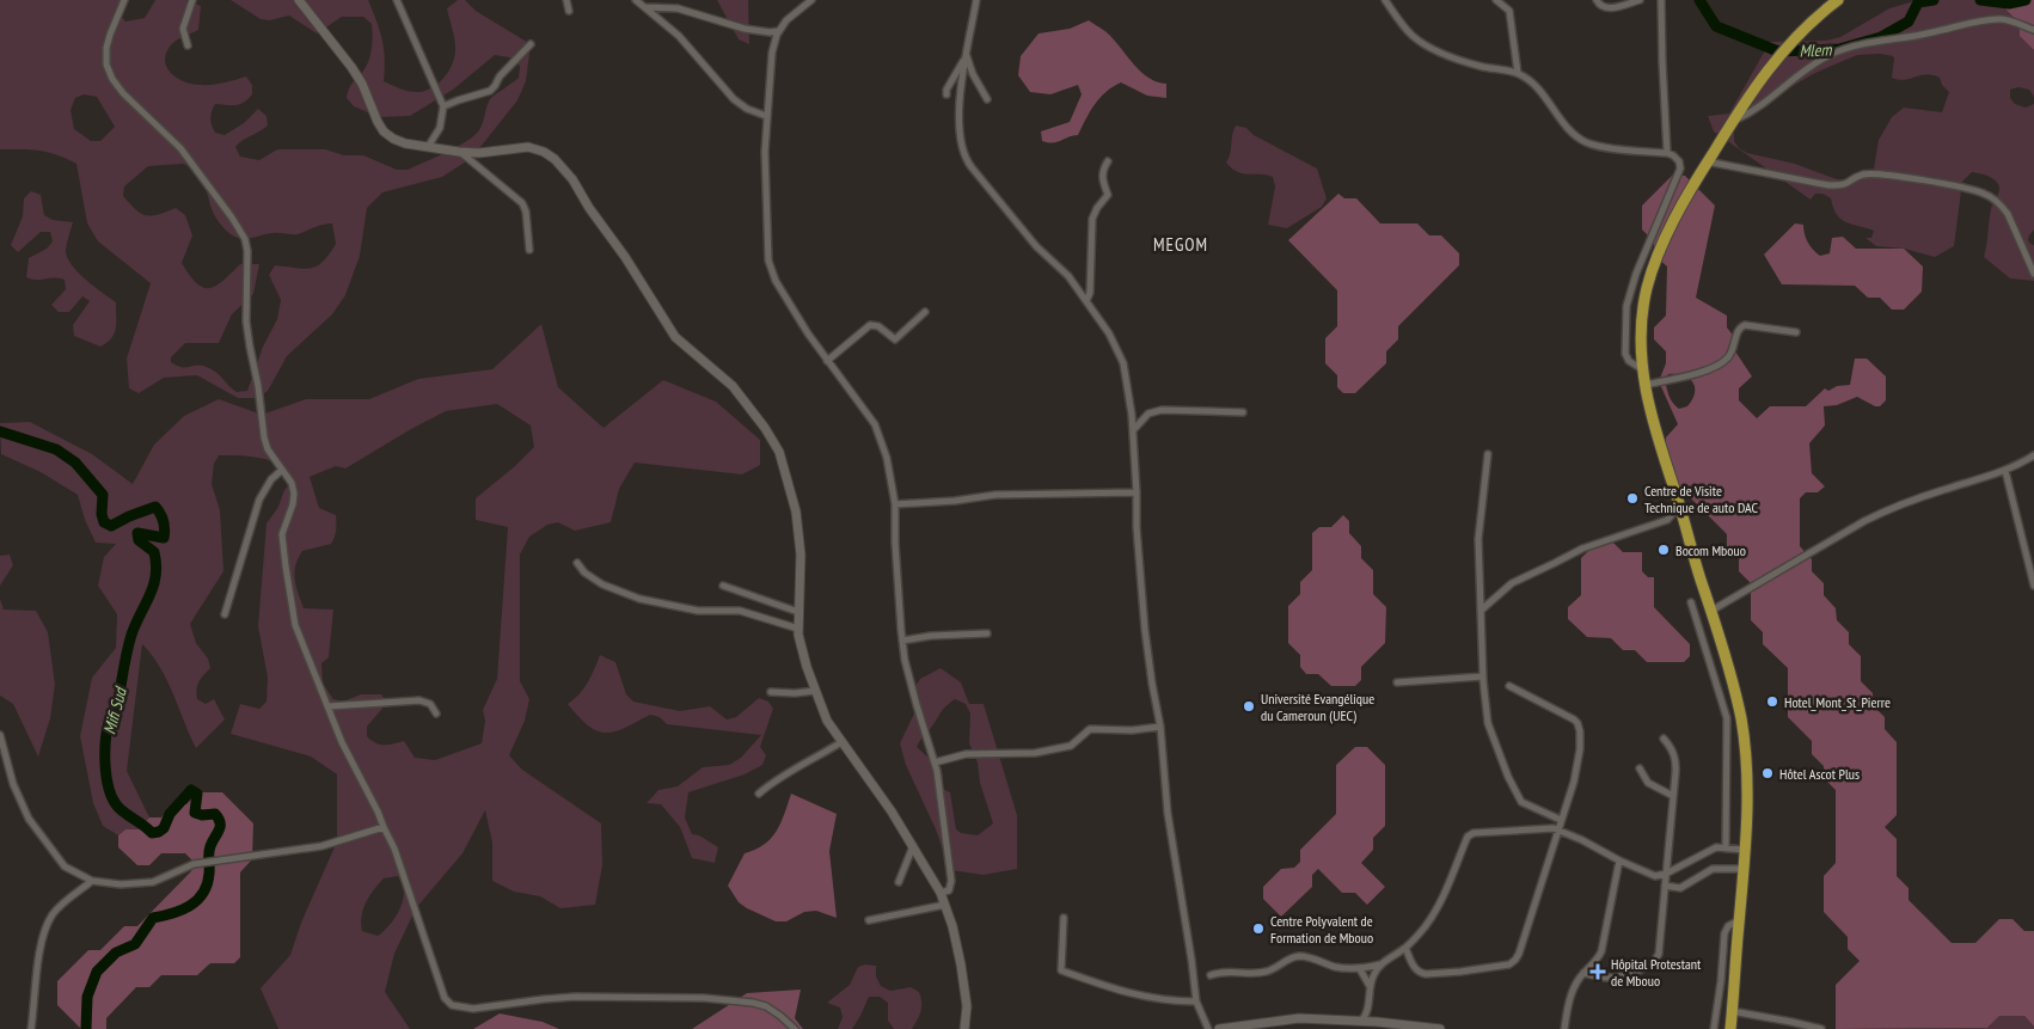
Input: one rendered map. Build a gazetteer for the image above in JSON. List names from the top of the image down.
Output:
{
  "districts": ["MEGOM"],
  "water": ["Mlem", "Mifi Sud"],
  "places": {
    "other": [
      "Centre de Visite Technique de auto DAC",
      "Bocom Mbouo",
      "Hotel_Mont_St_Pierre",
      "Université Evangélique du Cameroun (UEC)",
      "Hôtel Ascot Plus",
      "Centre Polyvalent de Formation de Mbouo"
    ],
    "health": ["Hôpital Protestant de Mbouo"]
  }
}
